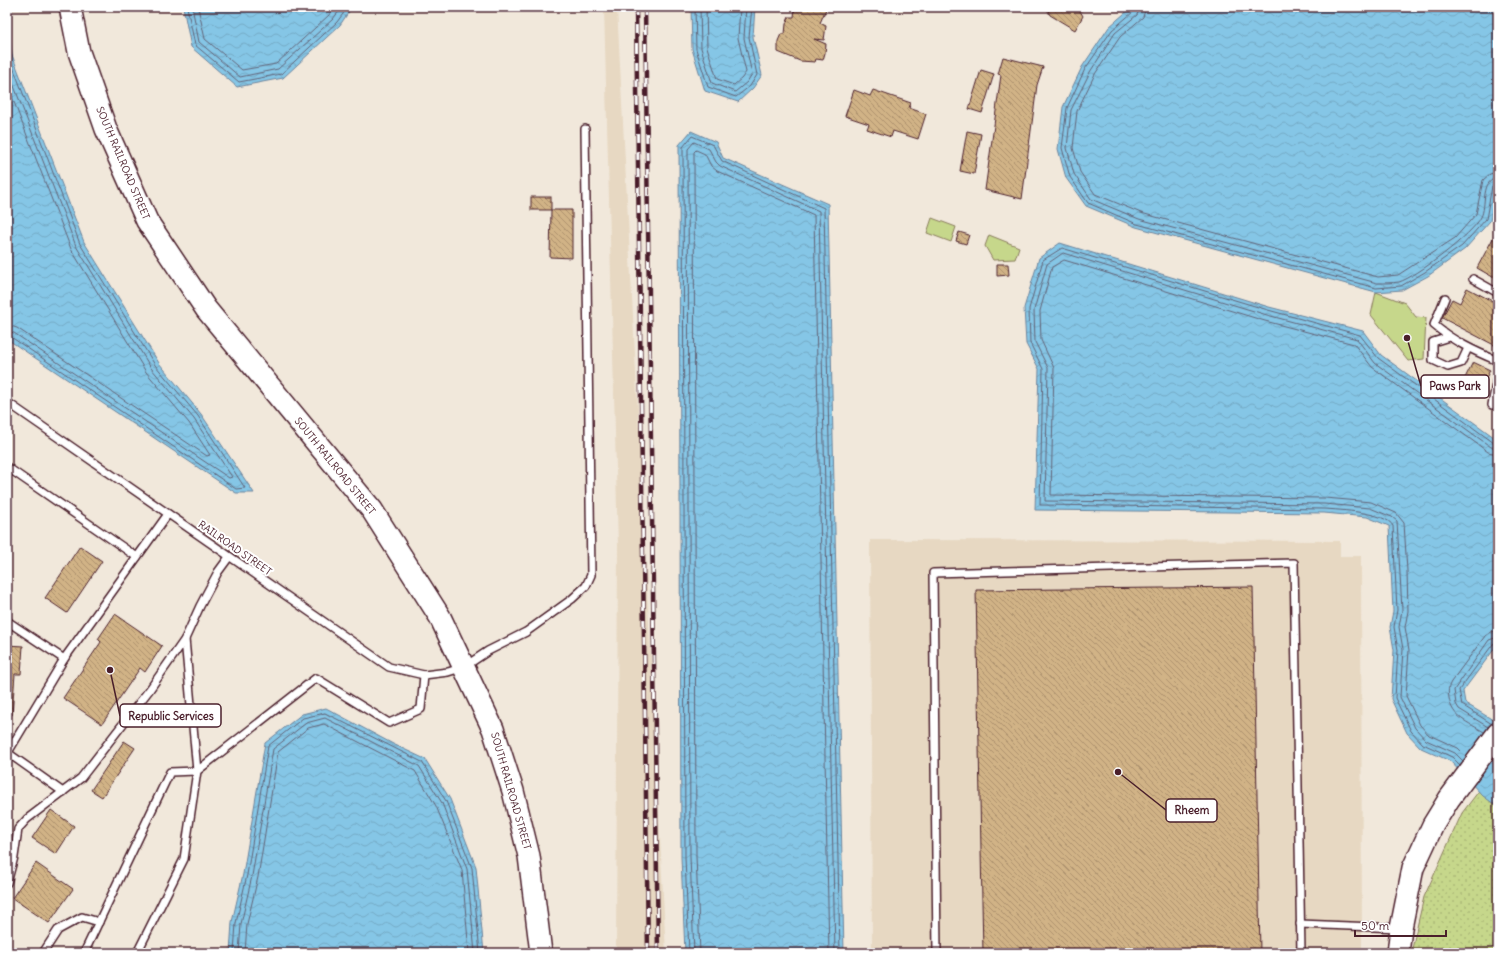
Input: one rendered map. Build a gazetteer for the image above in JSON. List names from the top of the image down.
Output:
{
  "streets": {
    "street": ["SOUTH RAILROAD STREET"],
    "lane": ["RAILROAD STREET"]
  },
  "crossings": [
    ["SOUTH RAILROAD STREET", "RAILROAD STREET"]
  ],
  "places": ["Paws Park", "Republic Services", "Rheem"],
  "scale_bar": "50 m"
}
